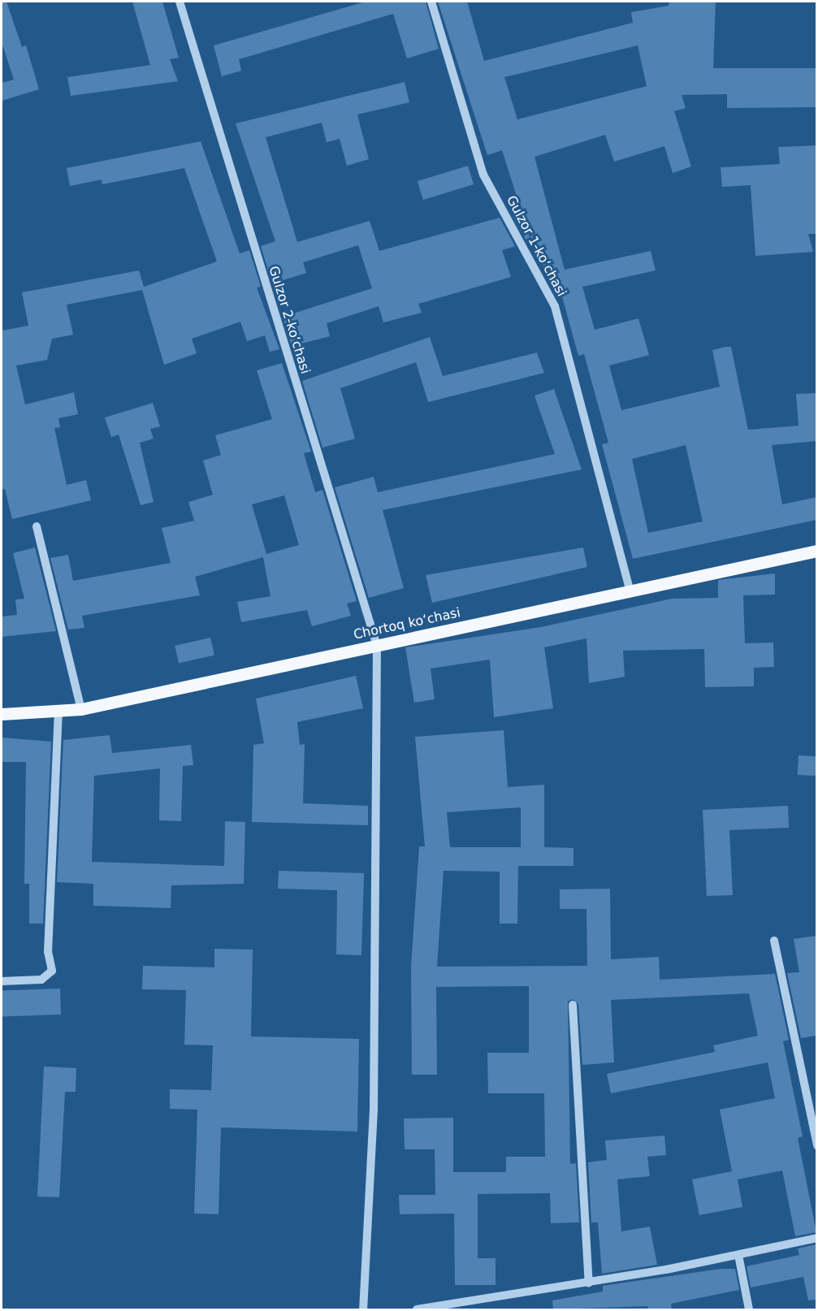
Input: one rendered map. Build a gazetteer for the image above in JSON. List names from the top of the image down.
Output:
{
  "streets": {
    "main road": ["Chortoq koʻchasi"],
    "street": ["Gulzor 1-koʻchasi", "Gulzor 2-koʻchasi"]
  },
  "crossings": [
    ["Gulzor 1-koʻchasi", "Chortoq koʻchasi"],
    ["Gulzor 2-koʻchasi", "Chortoq koʻchasi"]
  ]
}
